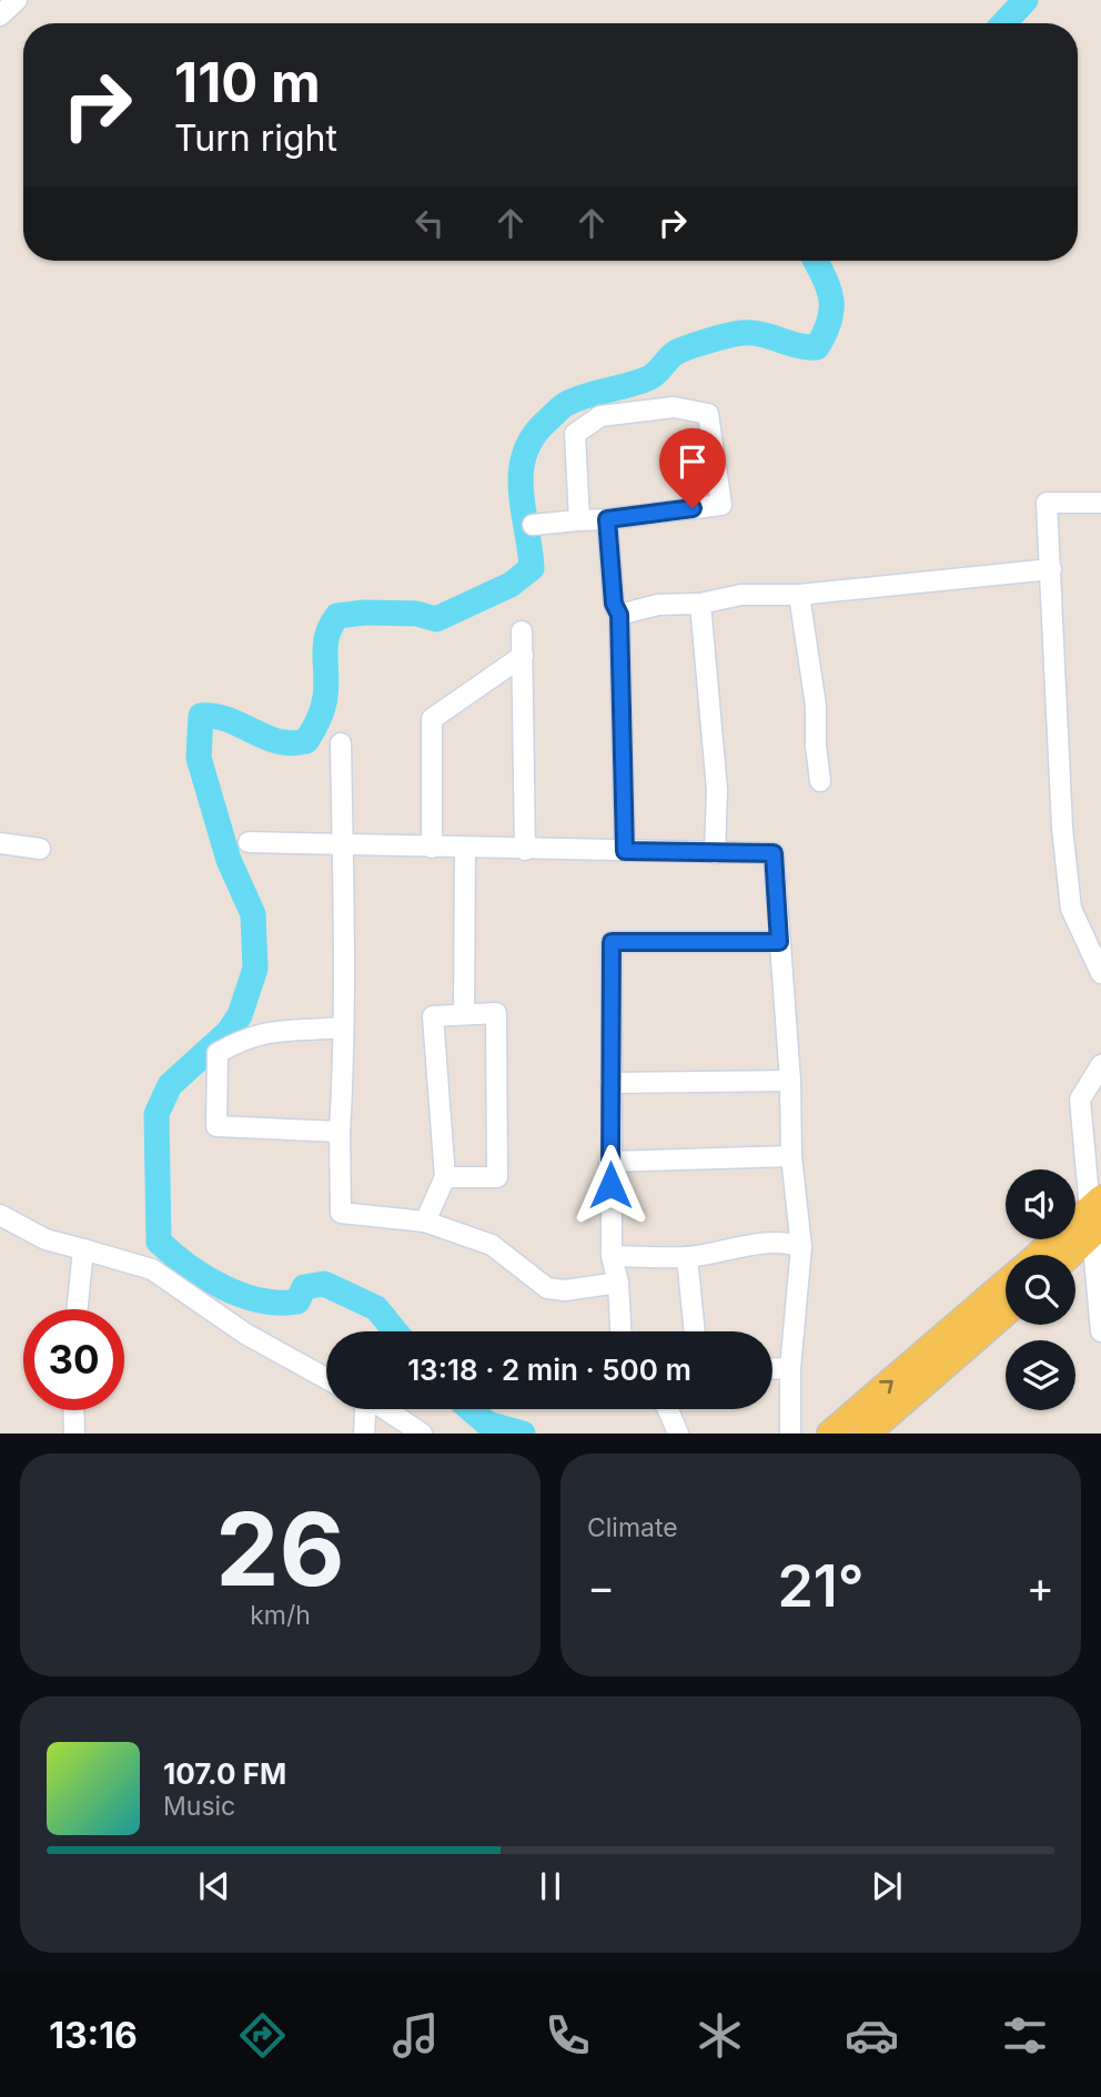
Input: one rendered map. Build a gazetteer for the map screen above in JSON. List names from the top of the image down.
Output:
{
  "page": {
    "turn": ["110 m", "Turn right"],
    "limit": "30",
    "trip": "13:18 · 2 min · 500 m",
    "tile": [
      ["26", "km/h"],
      "Climate"
    ],
    "heat": ["−", "21°", "+"],
    "song": ["107.0 FM", "Music"],
    "tabs": "13:16"
  }
}
